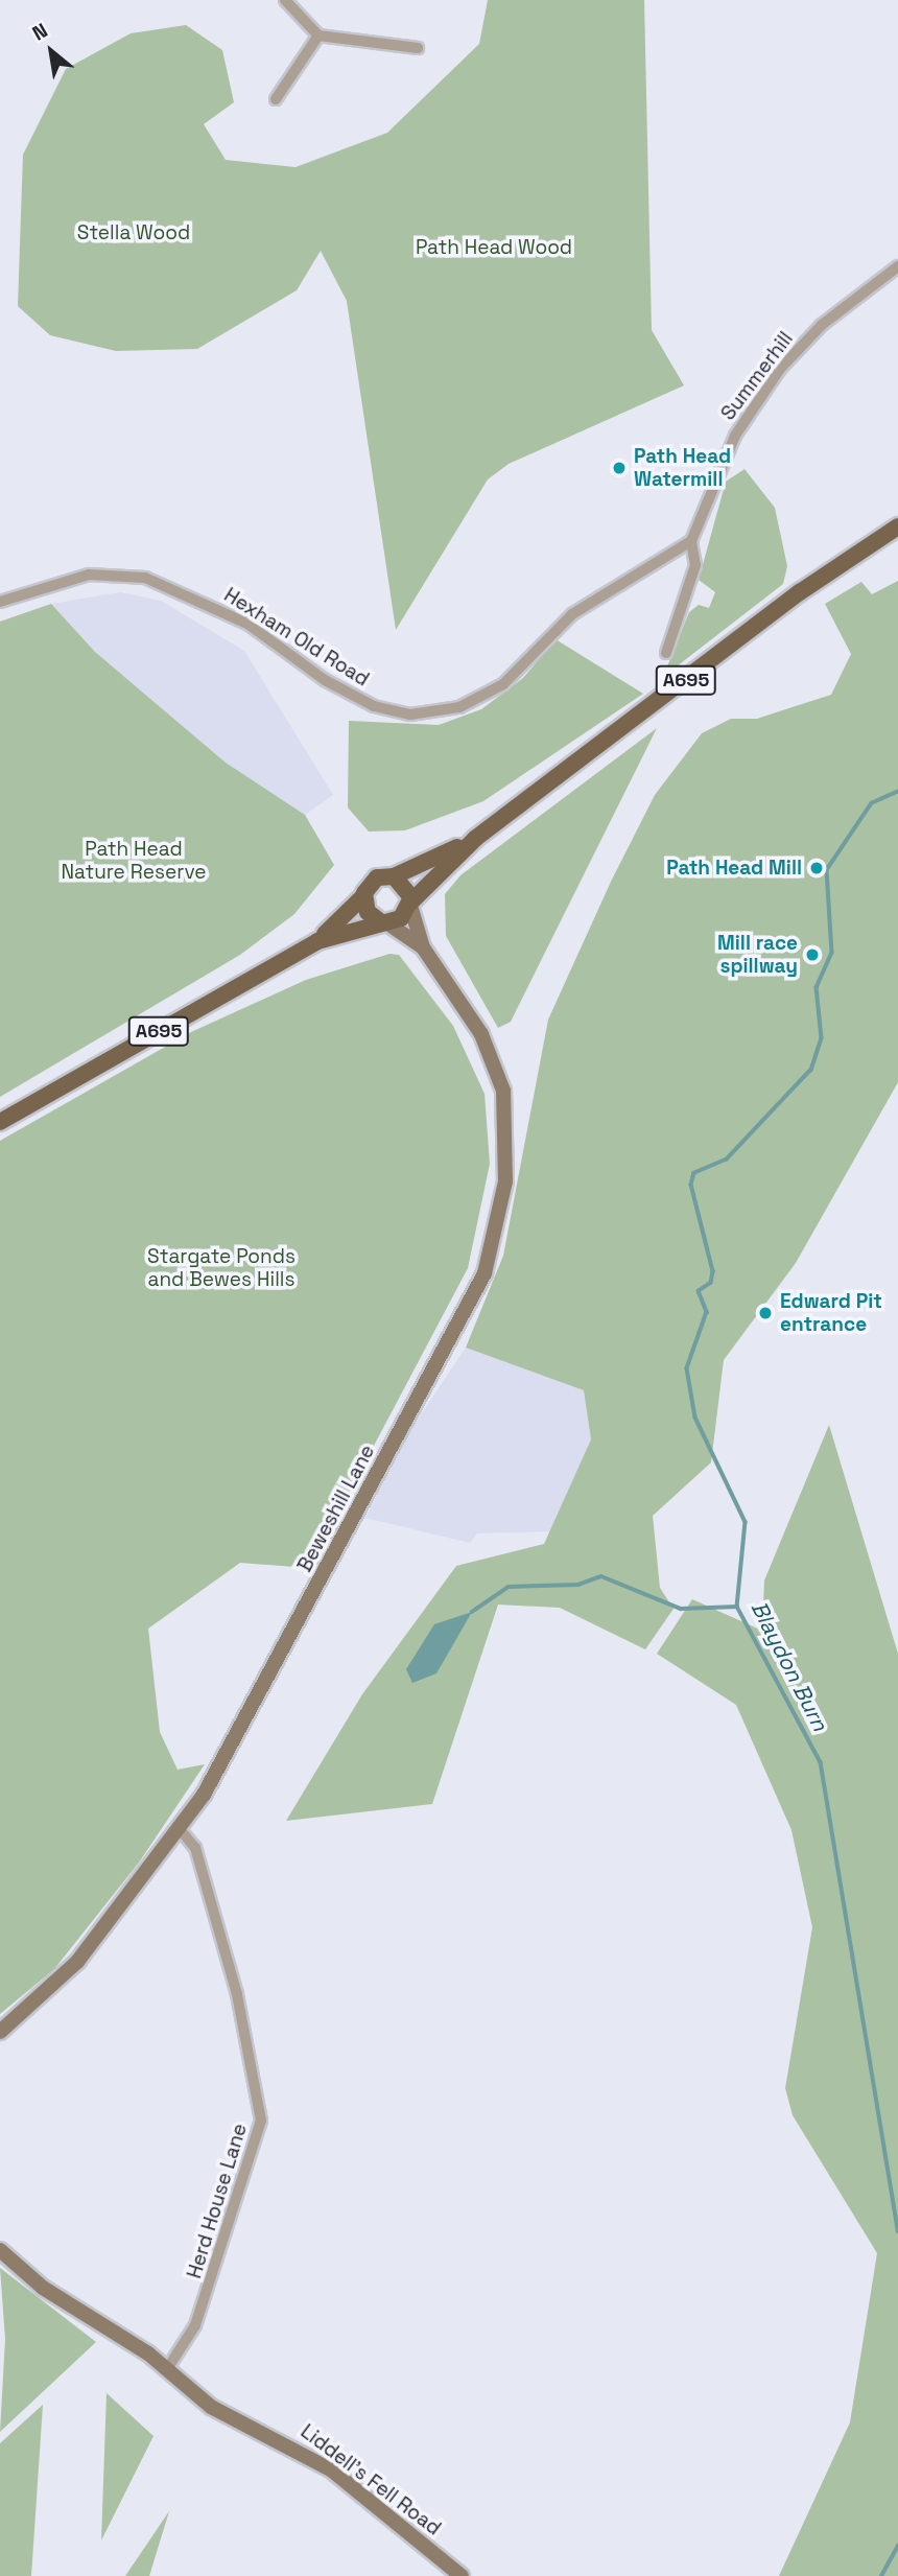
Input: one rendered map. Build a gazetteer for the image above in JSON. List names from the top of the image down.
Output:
{
  "streets": {
    "main road": ["A695"],
    "street": [
      "Summerhill",
      "Hexham Old Road",
      "Beweshill Lane",
      "Herd House Lane",
      "Liddell's Fell Road"
    ]
  },
  "crossings": [
    ["Summerhill", "Hexham Old Road"],
    ["A695", "Beweshill Lane"],
    ["Beweshill Lane", "Herd House Lane"],
    ["Herd House Lane", "Liddell's Fell Road"]
  ],
  "water": ["Blaydon Burn"],
  "parks": [
    "Stella Wood",
    "Path Head Wood",
    "Path Head Nature Reserve",
    "Stargate Ponds and Bewes Hills"
  ],
  "places": [
    "Path Head Watermill",
    "Path Head Mill",
    "Mill race spillway",
    "Edward Pit entrance"
  ],
  "north": "top left"
}
